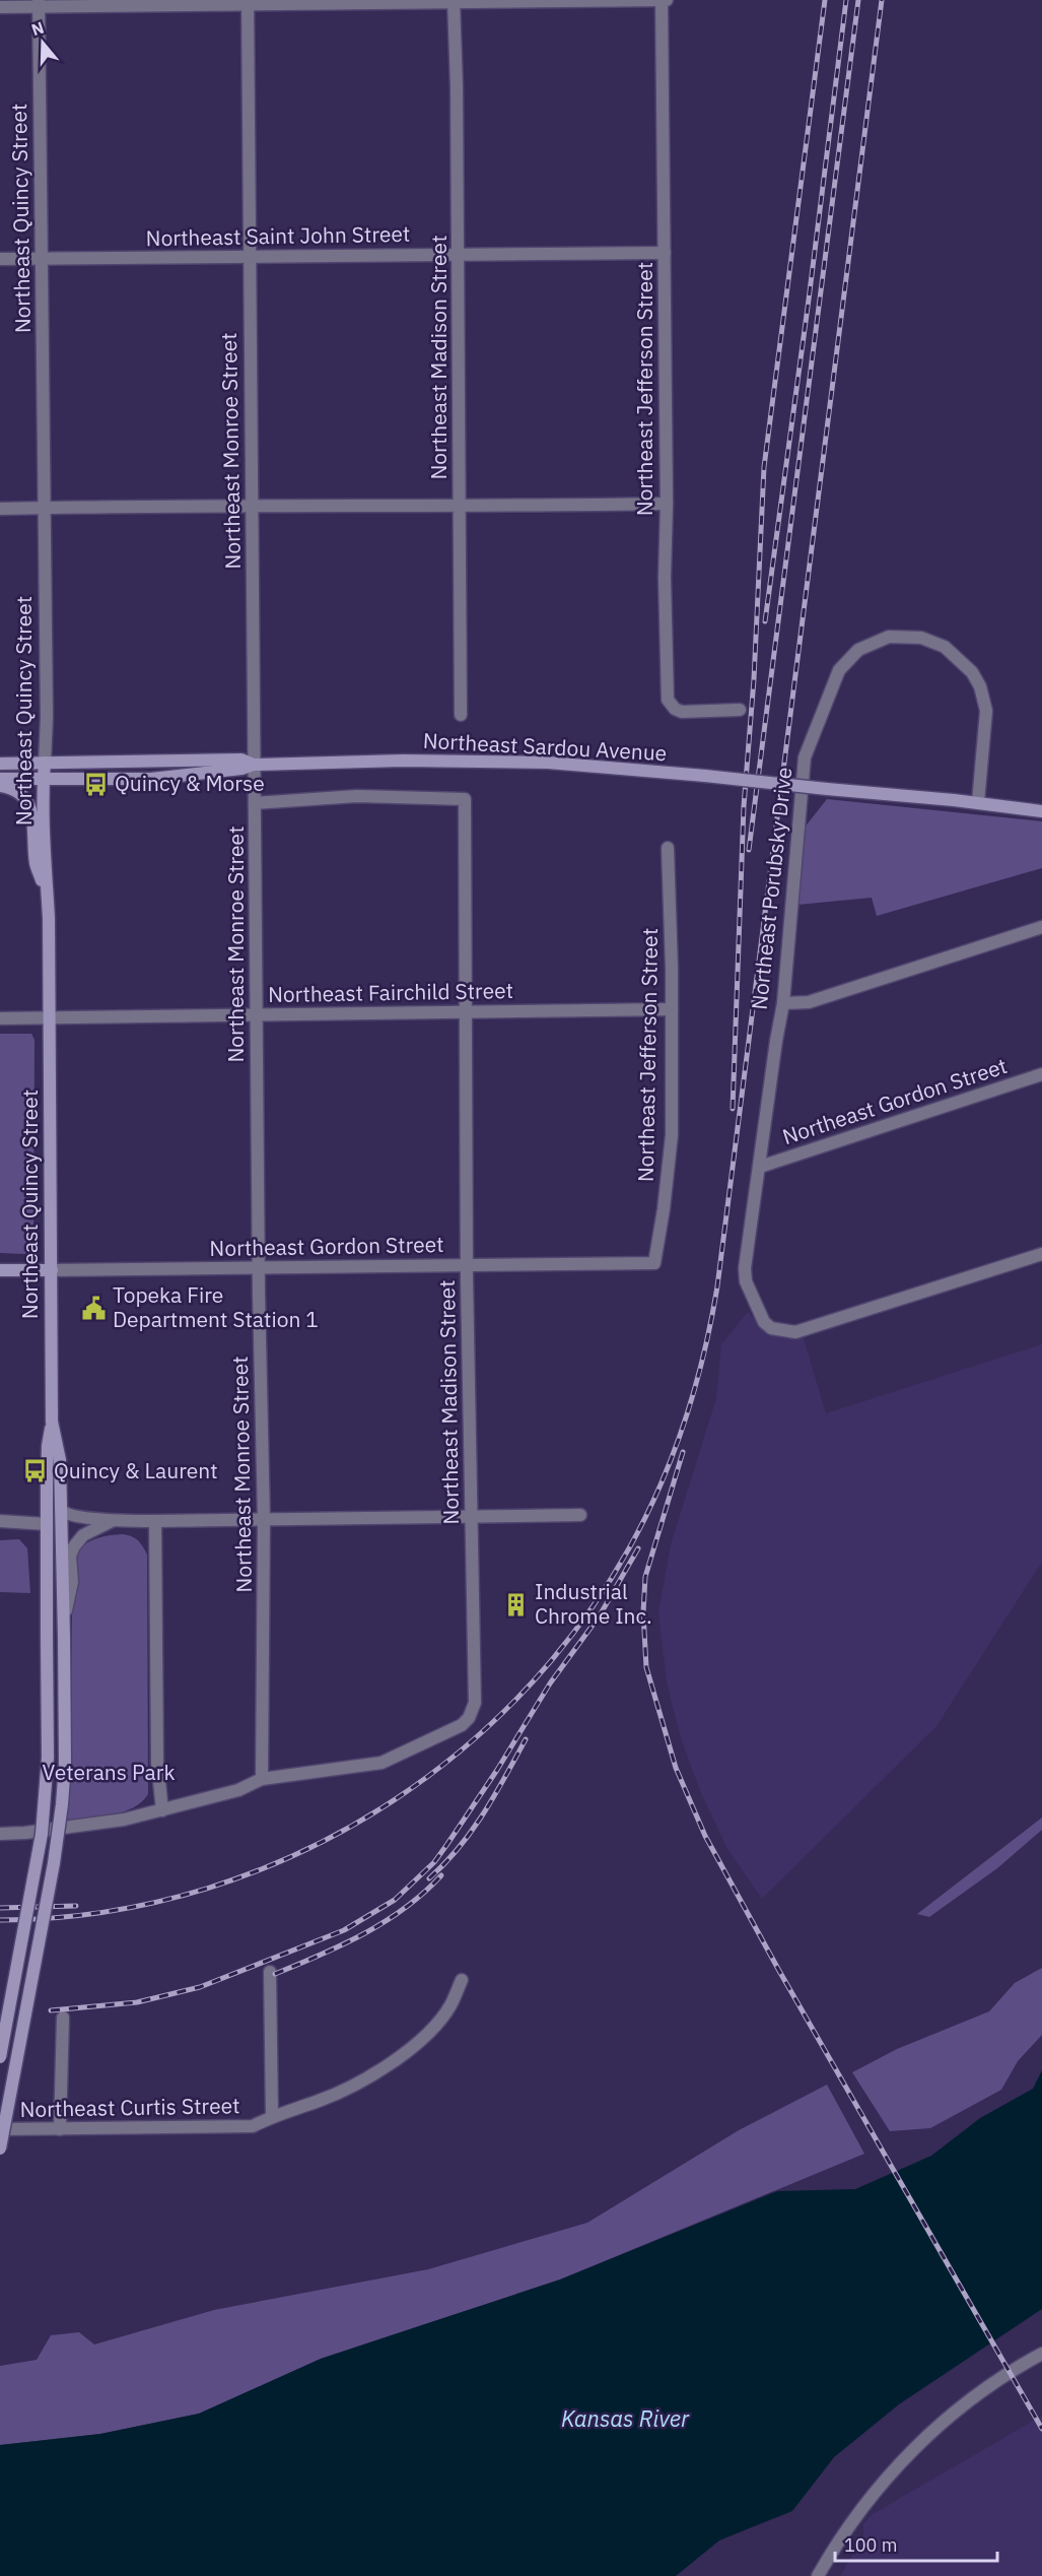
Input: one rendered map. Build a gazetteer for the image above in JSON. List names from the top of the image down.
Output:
{
  "streets": {
    "main road": ["Northeast Quincy Street", "Northeast Sardou Avenue", "Northeast Gordon Street"],
    "street": [
      "Northeast Saint John Street",
      "Northeast Madison Street",
      "Northeast Jefferson Street",
      "Northeast Monroe Street",
      "Northeast Porubsky Drive",
      "Northeast Fairchild Street",
      "Northeast Curtis Street"
    ]
  },
  "crossings": [
    ["Northeast Quincy Street", "Northeast Saint John Street"],
    ["Northeast Quincy Street", "Northeast Sardou Avenue"],
    ["Northeast Quincy Street", "Northeast Fairchild Street"],
    ["Northeast Quincy Street", "Northeast Gordon Street"],
    ["Northeast Saint John Street", "Northeast Madison Street"],
    ["Northeast Saint John Street", "Northeast Jefferson Street"],
    ["Northeast Saint John Street", "Northeast Monroe Street"],
    ["Northeast Madison Street", "Northeast Monroe Street"],
    ["Northeast Madison Street", "Northeast Fairchild Street"],
    ["Northeast Madison Street", "Northeast Gordon Street"],
    ["Northeast Jefferson Street", "Northeast Fairchild Street"],
    ["Northeast Jefferson Street", "Northeast Gordon Street"],
    ["Northeast Monroe Street", "Northeast Sardou Avenue"],
    ["Northeast Monroe Street", "Northeast Fairchild Street"],
    ["Northeast Monroe Street", "Northeast Gordon Street"],
    ["Northeast Sardou Avenue", "Northeast Porubsky Drive"],
    ["Northeast Porubsky Drive", "Northeast Gordon Street"]
  ],
  "water": ["Kansas River"],
  "parks": ["Veterans Park"],
  "places": {
    "bus stop": ["Quincy & Morse", "Quincy & Laurent"],
    "public building": ["Topeka Fire Department Station 1"],
    "building": ["Industrial Chrome Inc."]
  },
  "scale_bar": "100 m",
  "north": "top"
}
